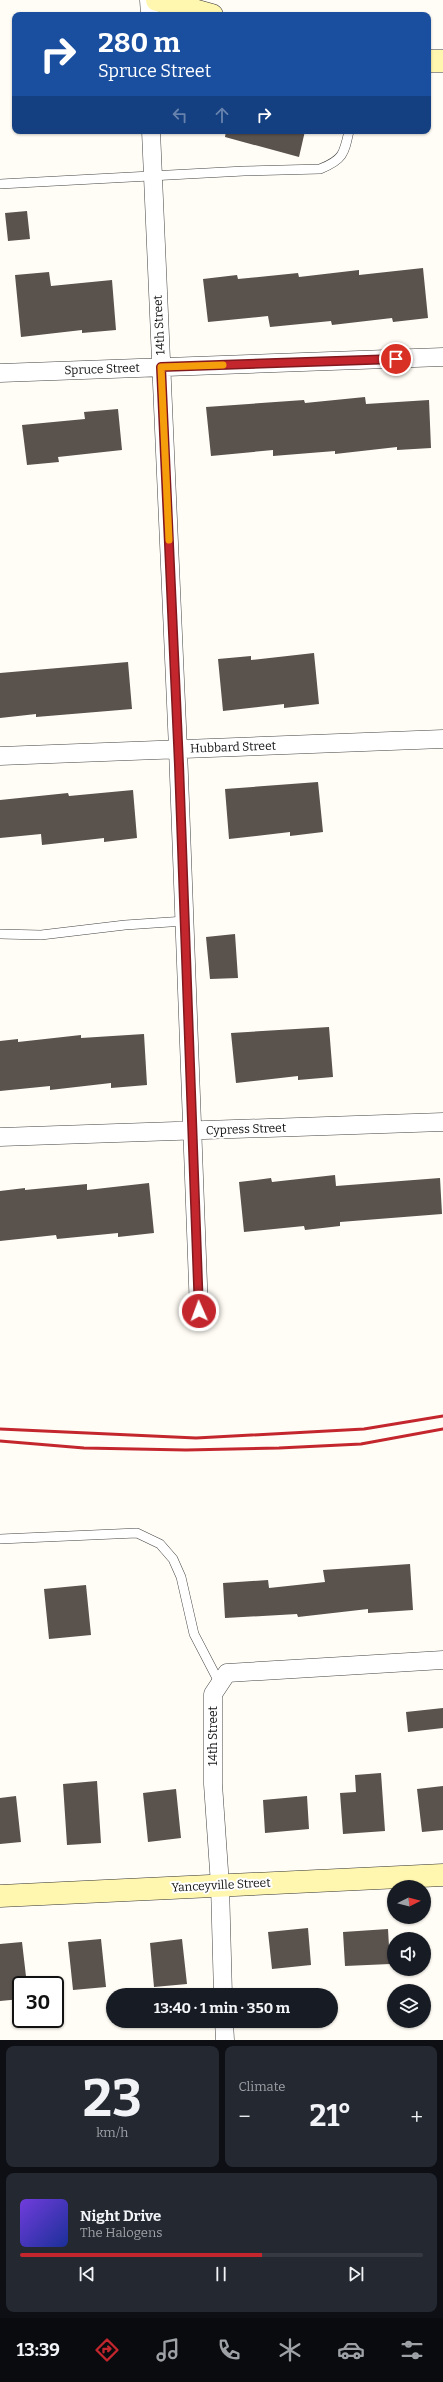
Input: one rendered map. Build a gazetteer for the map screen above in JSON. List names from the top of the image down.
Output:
{
  "streets": {
    "main road": ["Yanceyville Street"],
    "street": [
      "14th Street",
      "Spruce Street",
      "Hubbard Street",
      "Cypress Street"
    ]
  },
  "crossings": [
    ["14th Street", "Spruce Street"],
    ["14th Street", "Hubbard Street"],
    ["14th Street", "Cypress Street"],
    ["14th Street", "Yanceyville Street"]
  ],
  "north": "right",
  "page": {
    "turn": ["280 m", "Spruce Street"],
    "limit": "30",
    "trip": "13:40 · 1 min · 350 m",
    "tile": [
      ["23", "km/h"],
      "Climate"
    ],
    "heat": ["−", "21°", "+"],
    "song": ["Night Drive", "The Halogens"],
    "tabs": "13:39"
  }
}
